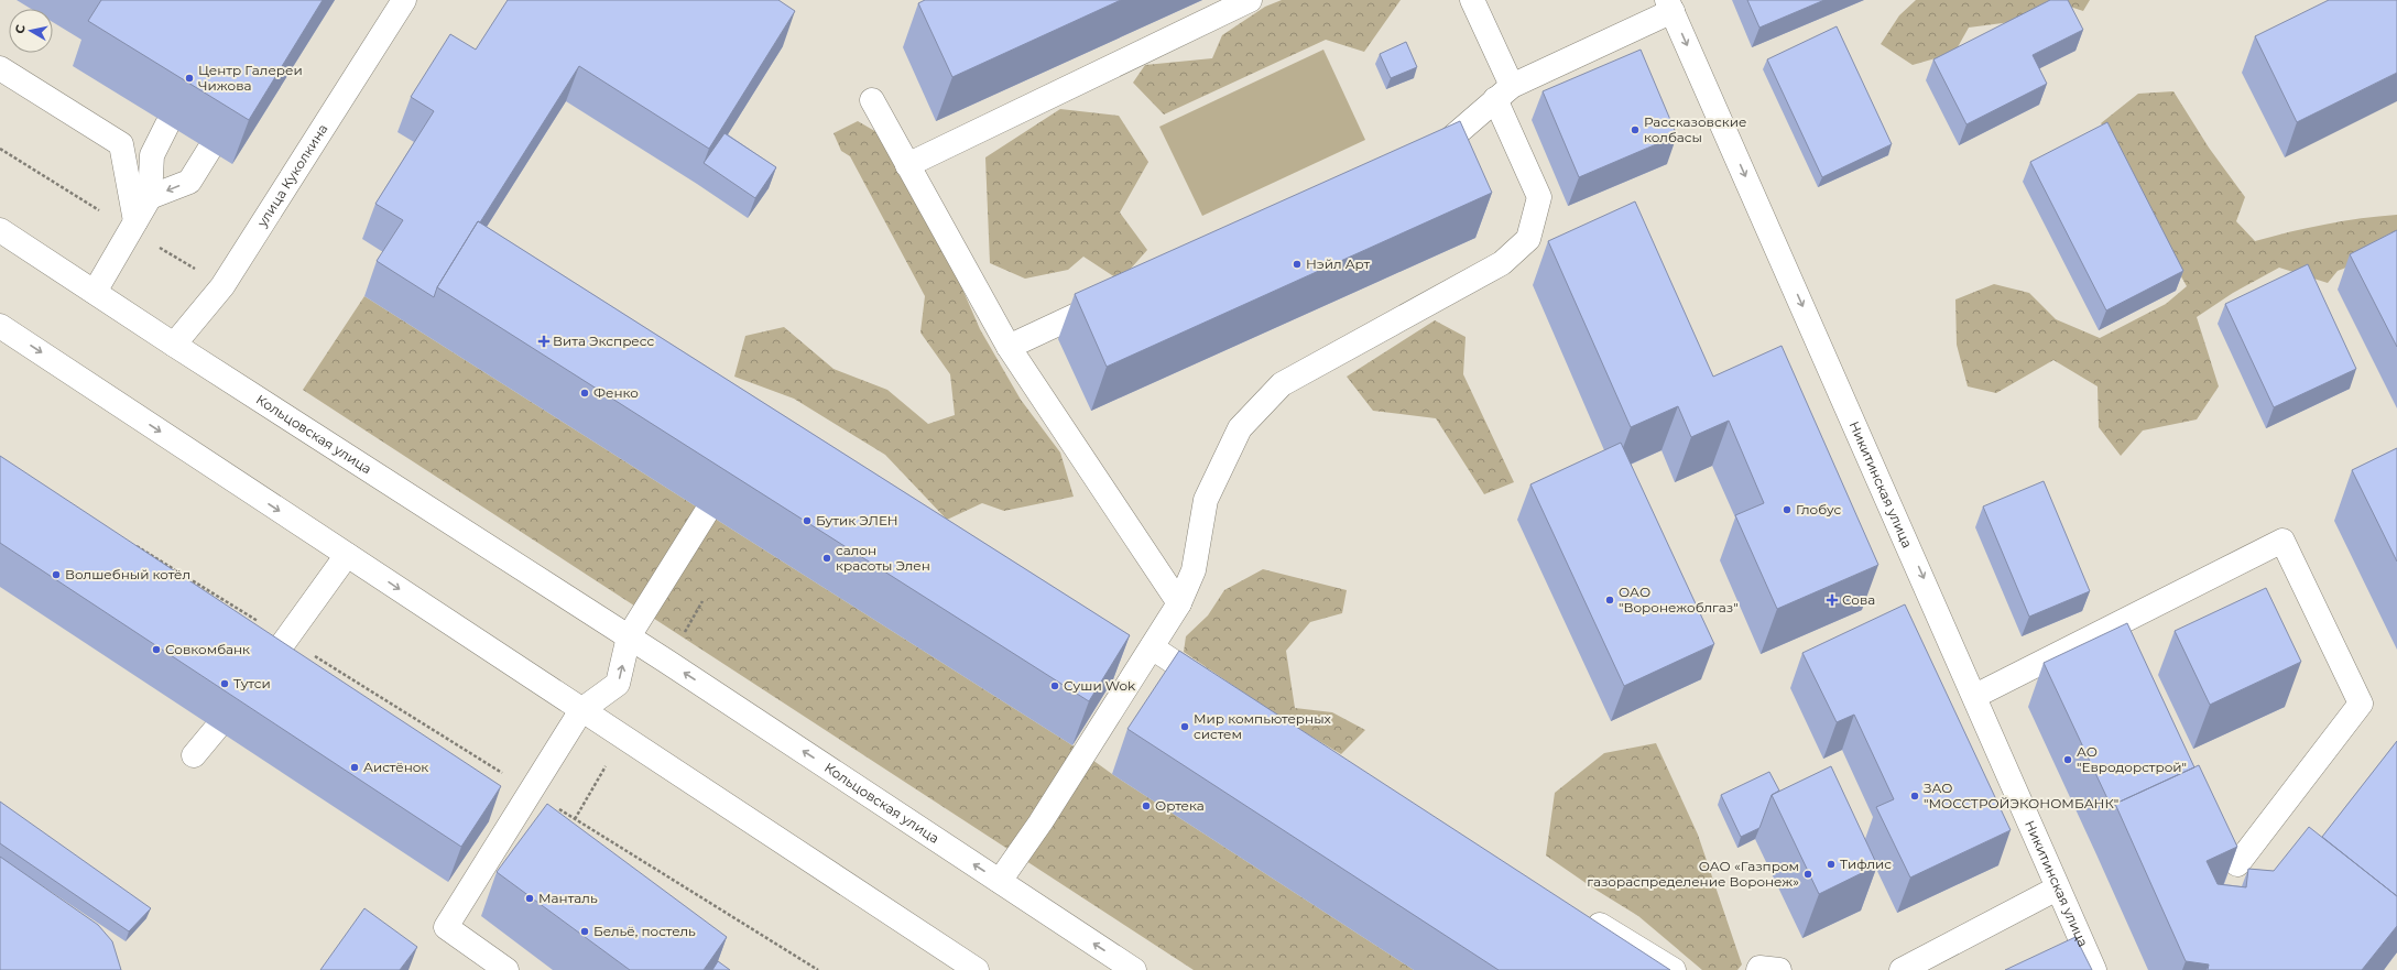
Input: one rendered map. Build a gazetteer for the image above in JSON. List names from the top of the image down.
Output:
{
  "streets": {
    "main road": ["улица Куколкина", "Кольцовская улица", "Никитинская улица"]
  },
  "crossings": [
    ["улица Куколкина", "Кольцовская улица"]
  ],
  "one_way": ["Никитинская улица"],
  "places": {
    "other": [
      "Центр Галереи Чижова",
      "Рассказовские колбасы",
      "Нэйл Арт",
      "Фенко",
      "Глобус",
      "Бутик ЭЛЕН",
      "салон красоты Элен",
      "Волшебный котёл",
      "ОАО \"Воронежоблгаз\"",
      "Совкомбанк",
      "Тутси",
      "Суши Wok",
      "Мир компьютерных систем",
      "АО \"Евродорстрой\"",
      "Аистёнок",
      "ЗАО \"МОССТРОЙЭКОНОМБАНК\"",
      "Ортека",
      "Тифлис",
      "ОАО «Газпром газораспределение Воронеж»",
      "Манталь",
      "Бельё, постель"
    ],
    "health": ["Вита Экспресс", "Сова"]
  },
  "north": "left"
}
